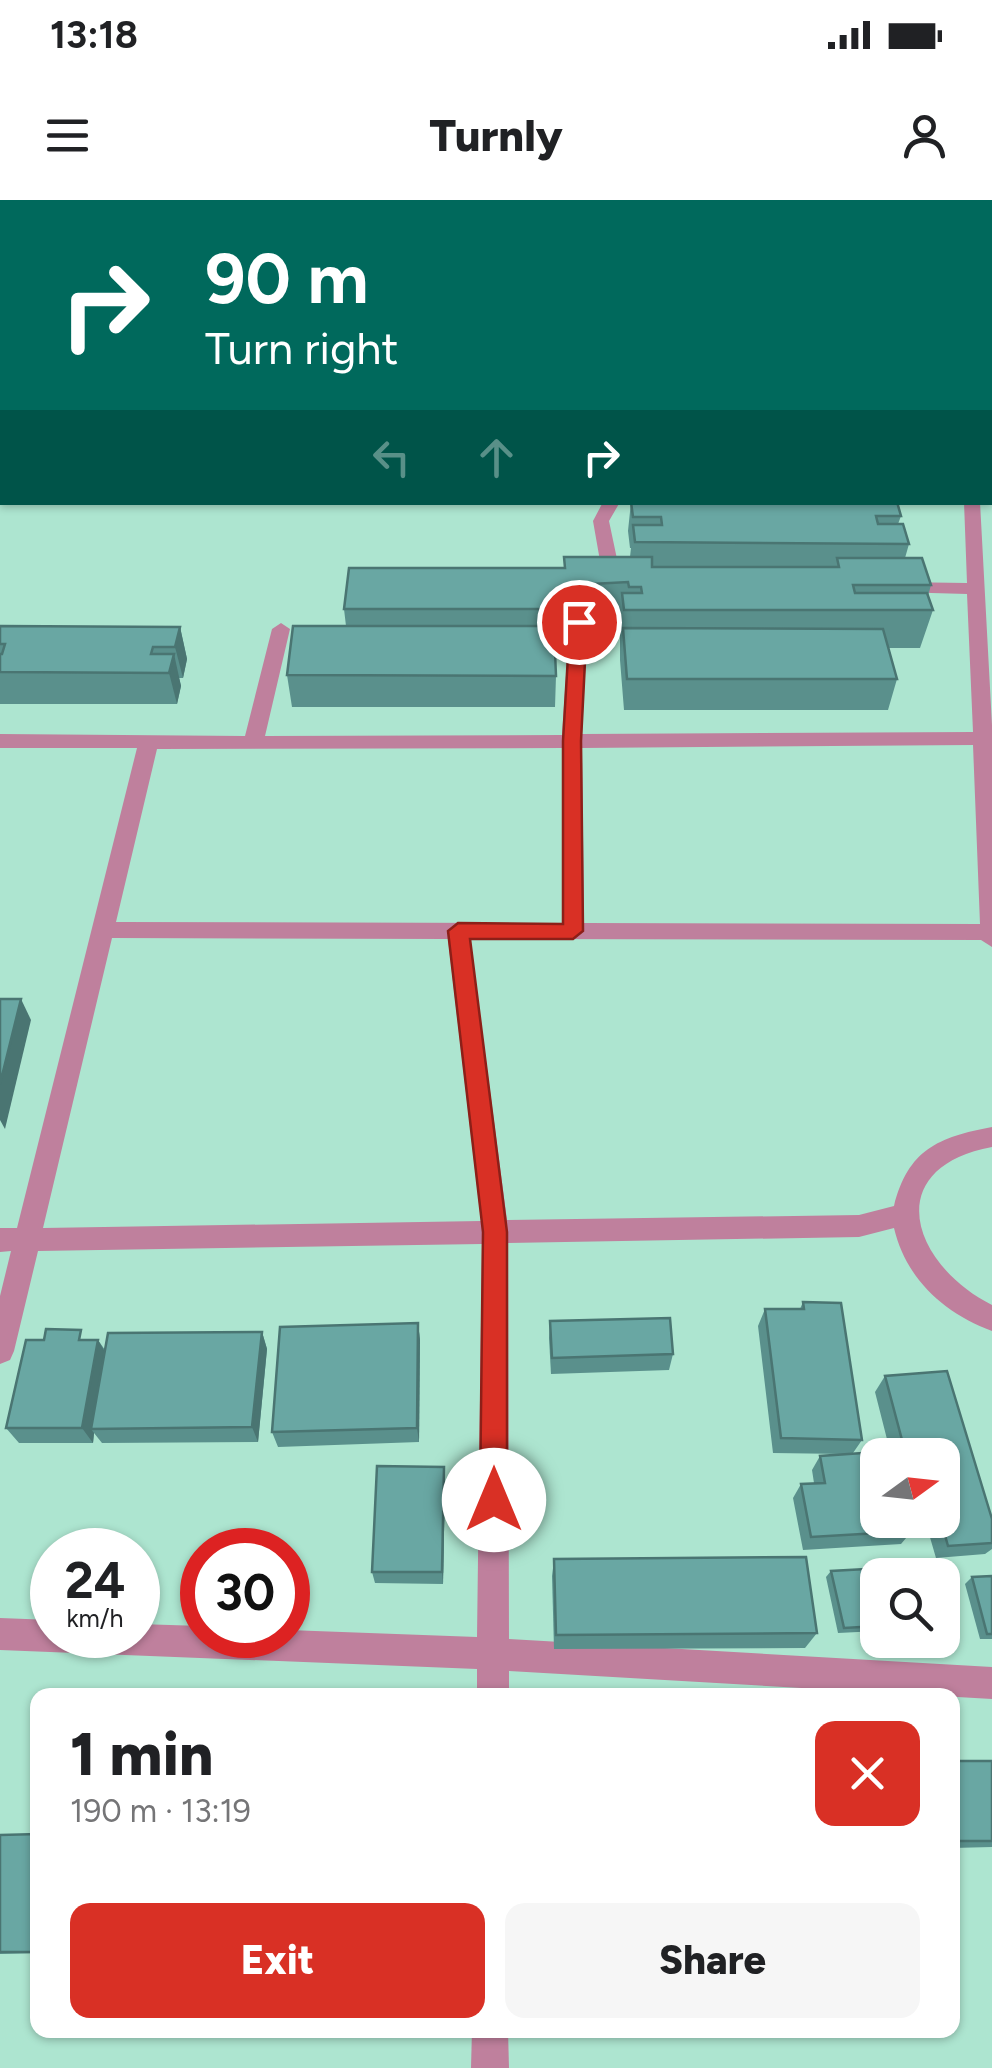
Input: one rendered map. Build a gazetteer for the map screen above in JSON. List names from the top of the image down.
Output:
{
  "north": "right",
  "page": {
    "status": "13:18",
    "header": "Turnly",
    "turn": ["90 m", "Turn right"],
    "speed": "24 km/h",
    "limit": "30",
    "heading": ["1 min", "190 m · 13:19"],
    "buttons": ["Exit", "Share"]
  }
}
